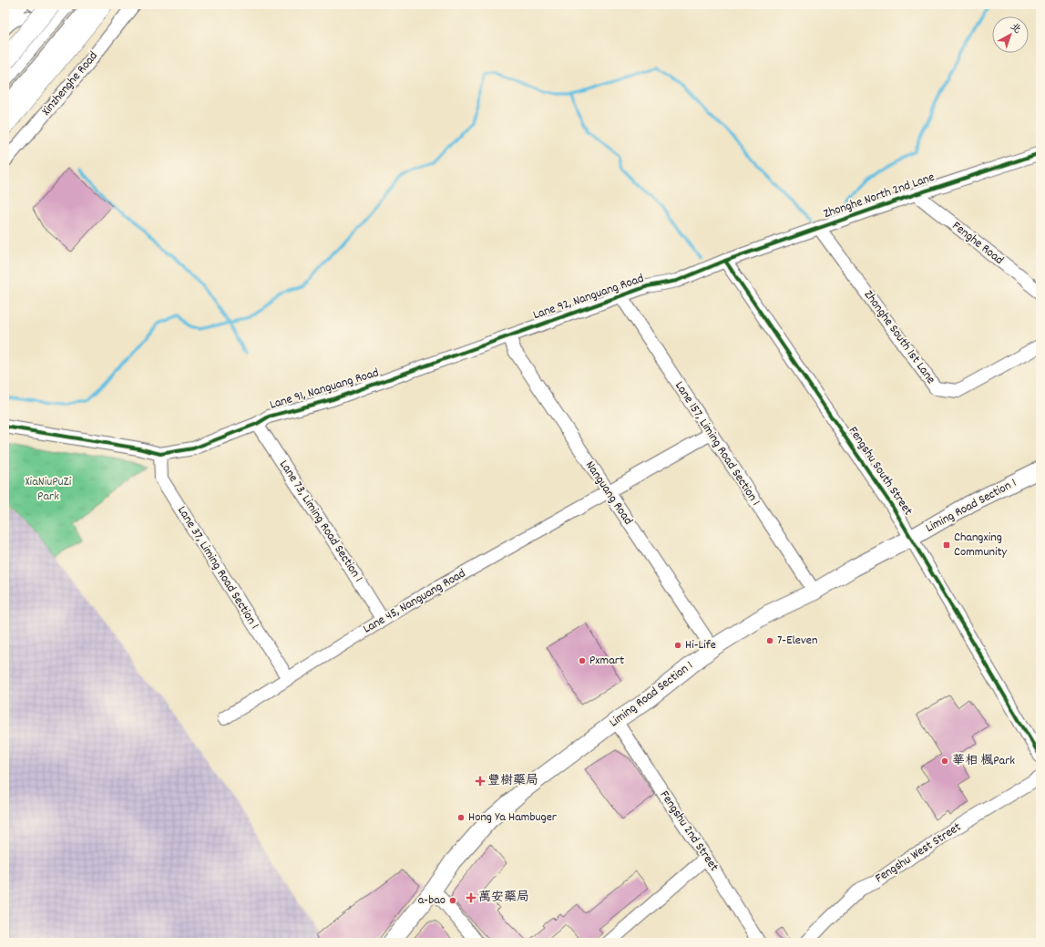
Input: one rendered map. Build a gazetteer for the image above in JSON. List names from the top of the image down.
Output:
{
  "streets": {
    "main road": ["Liming Road Section 1"],
    "street": [
      "Xinzhenghe Road",
      "Zhonghe North 2nd Lane",
      "Fenghe Road",
      "Lane 92, Nanguang Road",
      "Zhonghe South 1st Lane",
      "Lane 91, Nanguang Road",
      "Lane 157, Liming Road Section 1",
      "Fengshu South Street",
      "Nanguang Road",
      "Lane 73, Liming Road Section 1",
      "Lane 37, Liming Road Section 1",
      "Lane 45, Nanguang Road",
      "Fengshu 2nd Street",
      "Fengshu West Street"
    ]
  },
  "crossings": [
    ["Zhonghe North 2nd Lane", "Fenghe Road"],
    ["Zhonghe North 2nd Lane", "Lane 92, Nanguang Road"],
    ["Zhonghe North 2nd Lane", "Zhonghe South 1st Lane"],
    ["Zhonghe North 2nd Lane", "Fengshu South Street"],
    ["Lane 92, Nanguang Road", "Lane 91, Nanguang Road"],
    ["Lane 92, Nanguang Road", "Lane 157, Liming Road Section 1"],
    ["Lane 92, Nanguang Road", "Fengshu South Street"],
    ["Lane 92, Nanguang Road", "Nanguang Road"],
    ["Lane 91, Nanguang Road", "Nanguang Road"],
    ["Lane 91, Nanguang Road", "Lane 73, Liming Road Section 1"],
    ["Lane 91, Nanguang Road", "Lane 37, Liming Road Section 1"],
    ["Lane 157, Liming Road Section 1", "Liming Road Section 1"],
    ["Lane 157, Liming Road Section 1", "Lane 45, Nanguang Road"],
    ["Fengshu South Street", "Liming Road Section 1"],
    ["Nanguang Road", "Liming Road Section 1"],
    ["Nanguang Road", "Lane 45, Nanguang Road"],
    ["Liming Road Section 1", "Fengshu 2nd Street"],
    ["Lane 73, Liming Road Section 1", "Lane 45, Nanguang Road"],
    ["Lane 37, Liming Road Section 1", "Lane 45, Nanguang Road"]
  ],
  "parks": ["XiaNiuPuZi Park"],
  "places": {
    "transit": ["Changxing Community"],
    "other": [
      "7-Eleven",
      "Hi-Life",
      "Pxmart",
      "華相 楓Park",
      "Hong Ya Hambuger",
      "a-bao"
    ],
    "health": ["豐樹藥局", "萬安藥局"]
  },
  "north": "top right"
}
